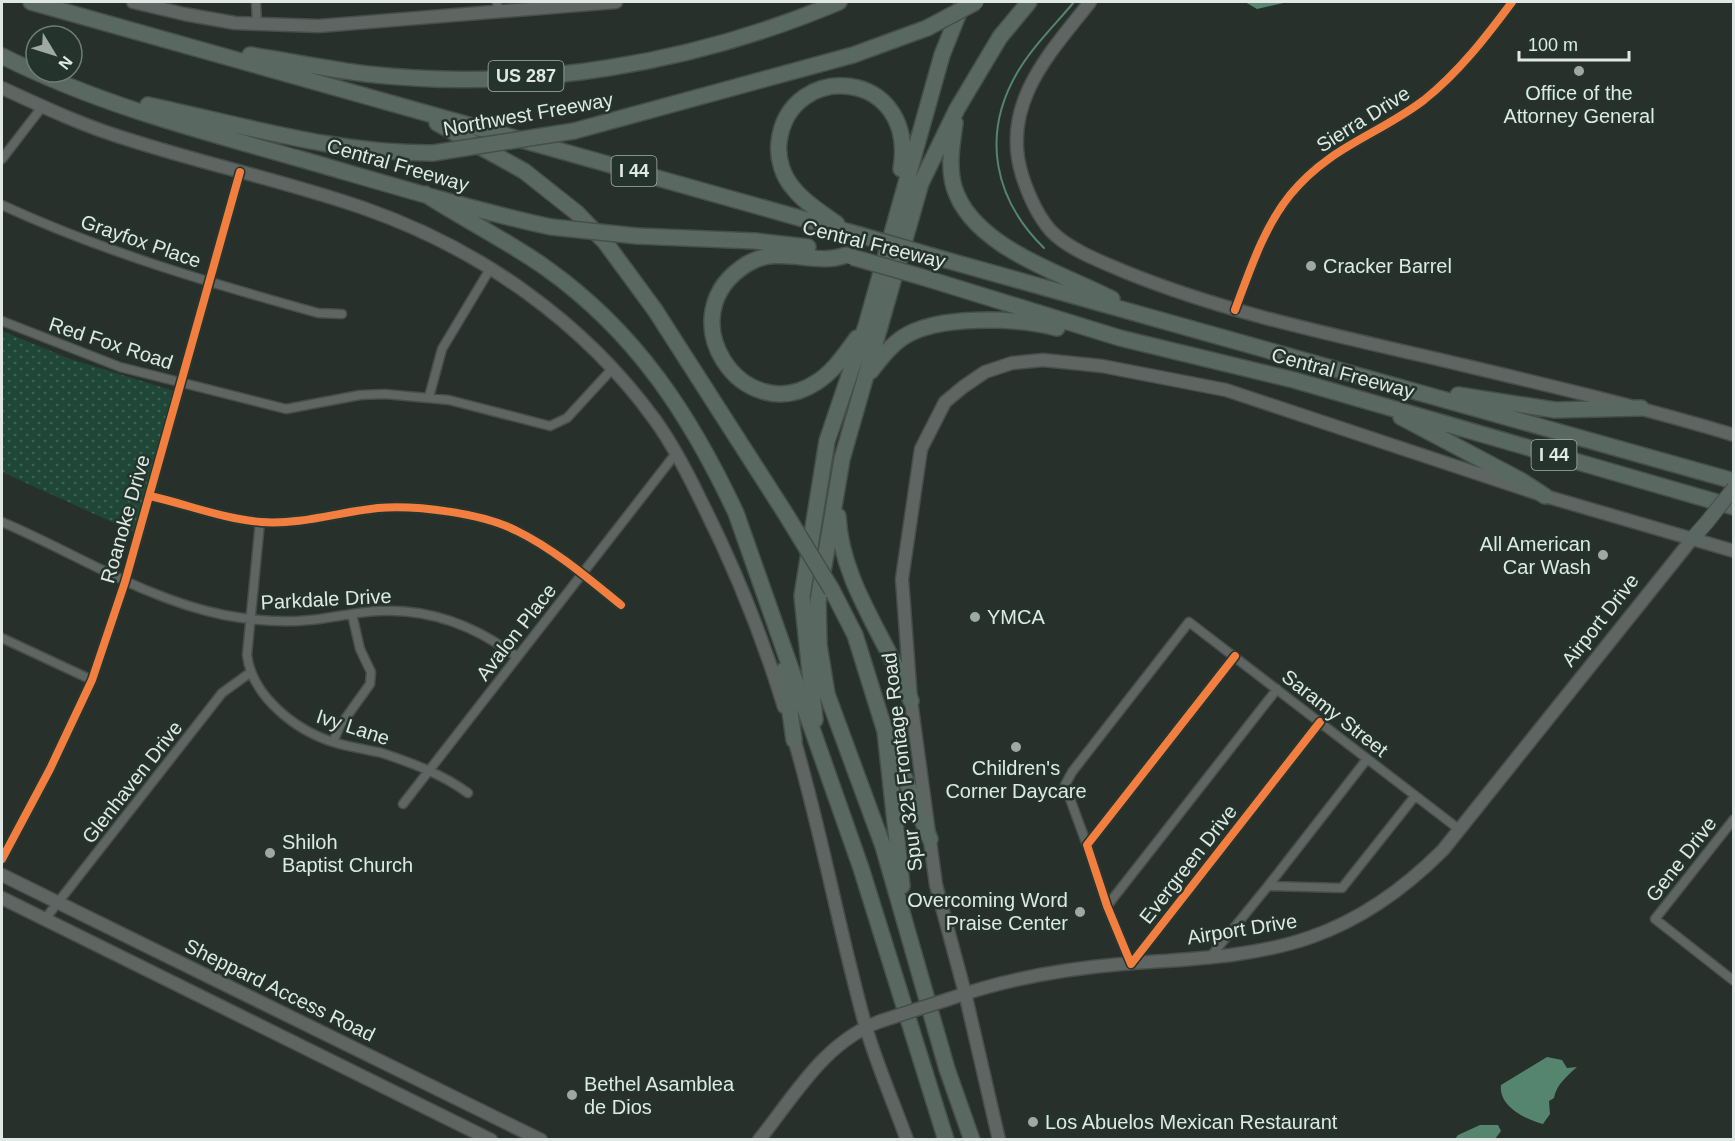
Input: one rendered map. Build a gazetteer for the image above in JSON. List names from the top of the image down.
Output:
{
  "streets": {
    "highway": [
      "US 287",
      "Northwest Freeway",
      "Central Freeway",
      "I 44"
    ],
    "main road": ["Airport Drive", "Spur 325 Frontage Road", "Sheppard Access Road"],
    "street": [
      "Sierra Drive",
      "Grayfox Place",
      "Red Fox Road",
      "Roanoke Drive",
      "Parkdale Drive",
      "Avalon Place",
      "Saramy Street",
      "Ivy Lane",
      "Glenhaven Drive",
      "Gene Drive",
      "Evergreen Drive"
    ]
  },
  "crossings": [
    ["Northwest Freeway", "Central Freeway"],
    ["Sierra Drive", "Central Freeway"],
    ["Grayfox Place", "Roanoke Drive"],
    ["Red Fox Road", "Roanoke Drive"],
    ["Roanoke Drive", "Parkdale Drive"],
    ["Parkdale Drive", "Avalon Place"],
    ["Parkdale Drive", "Ivy Lane"],
    ["Airport Drive", "Saramy Street"],
    ["Airport Drive", "Spur 325 Frontage Road"],
    ["Airport Drive", "Evergreen Drive"],
    ["Avalon Place", "Ivy Lane"],
    ["Saramy Street", "Evergreen Drive"],
    ["Ivy Lane", "Glenhaven Drive"],
    ["Glenhaven Drive", "Sheppard Access Road"]
  ],
  "places": [
    "Office of the Attorney General",
    "Cracker Barrel",
    "All American Car Wash",
    "YMCA",
    "Children's Corner Daycare",
    "Shiloh Baptist Church",
    "Overcoming Word Praise Center",
    "Bethel Asamblea de Dios",
    "Los Abuelos Mexican Restaurant"
  ],
  "scale_bar": "100 m",
  "north": "bottom right"
}
